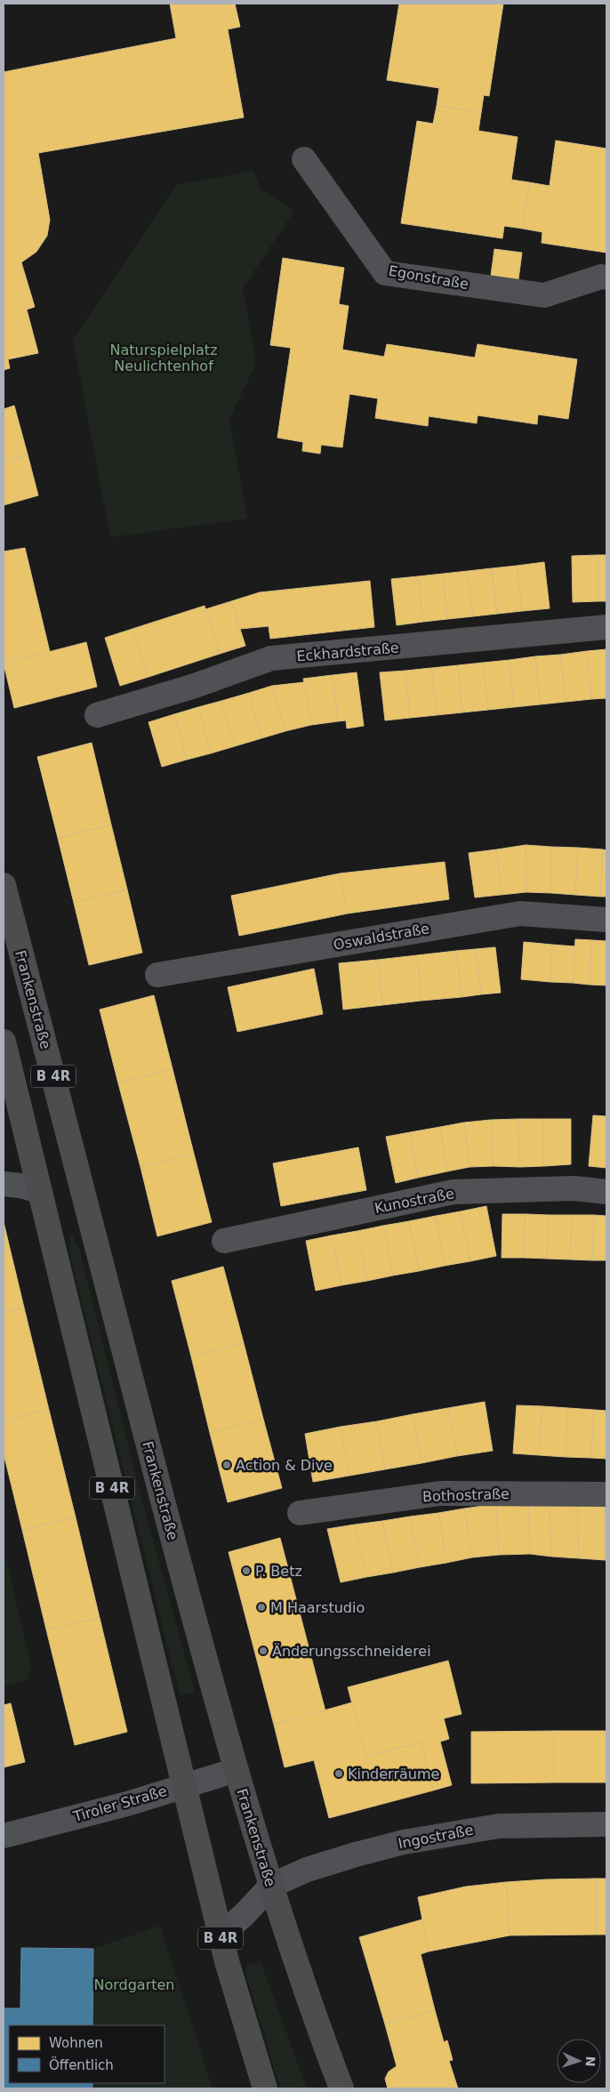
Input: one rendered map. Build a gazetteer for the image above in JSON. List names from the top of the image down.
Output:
{
  "streets": {
    "main road": ["Frankenstraße", "B 4R"],
    "street": [
      "Egonstraße",
      "Eckhardstraße",
      "Oswaldstraße",
      "Kunostraße",
      "Bothostraße",
      "Tiroler Straße",
      "Ingostraße"
    ]
  },
  "crossings": [
    ["Frankenstraße", "Tiroler Straße"],
    ["Frankenstraße", "Ingostraße"],
    ["B 4R", "Tiroler Straße"]
  ],
  "parks": ["Naturspielplatz Neulichtenhof", "Nordgarten"],
  "places": [
    "Action & Dive",
    "P. Betz",
    "M Haarstudio",
    "Änderungsschneiderei",
    "Kinderräume"
  ],
  "legend": ["Wohnen", "Öffentlich"],
  "north": "right"
}
